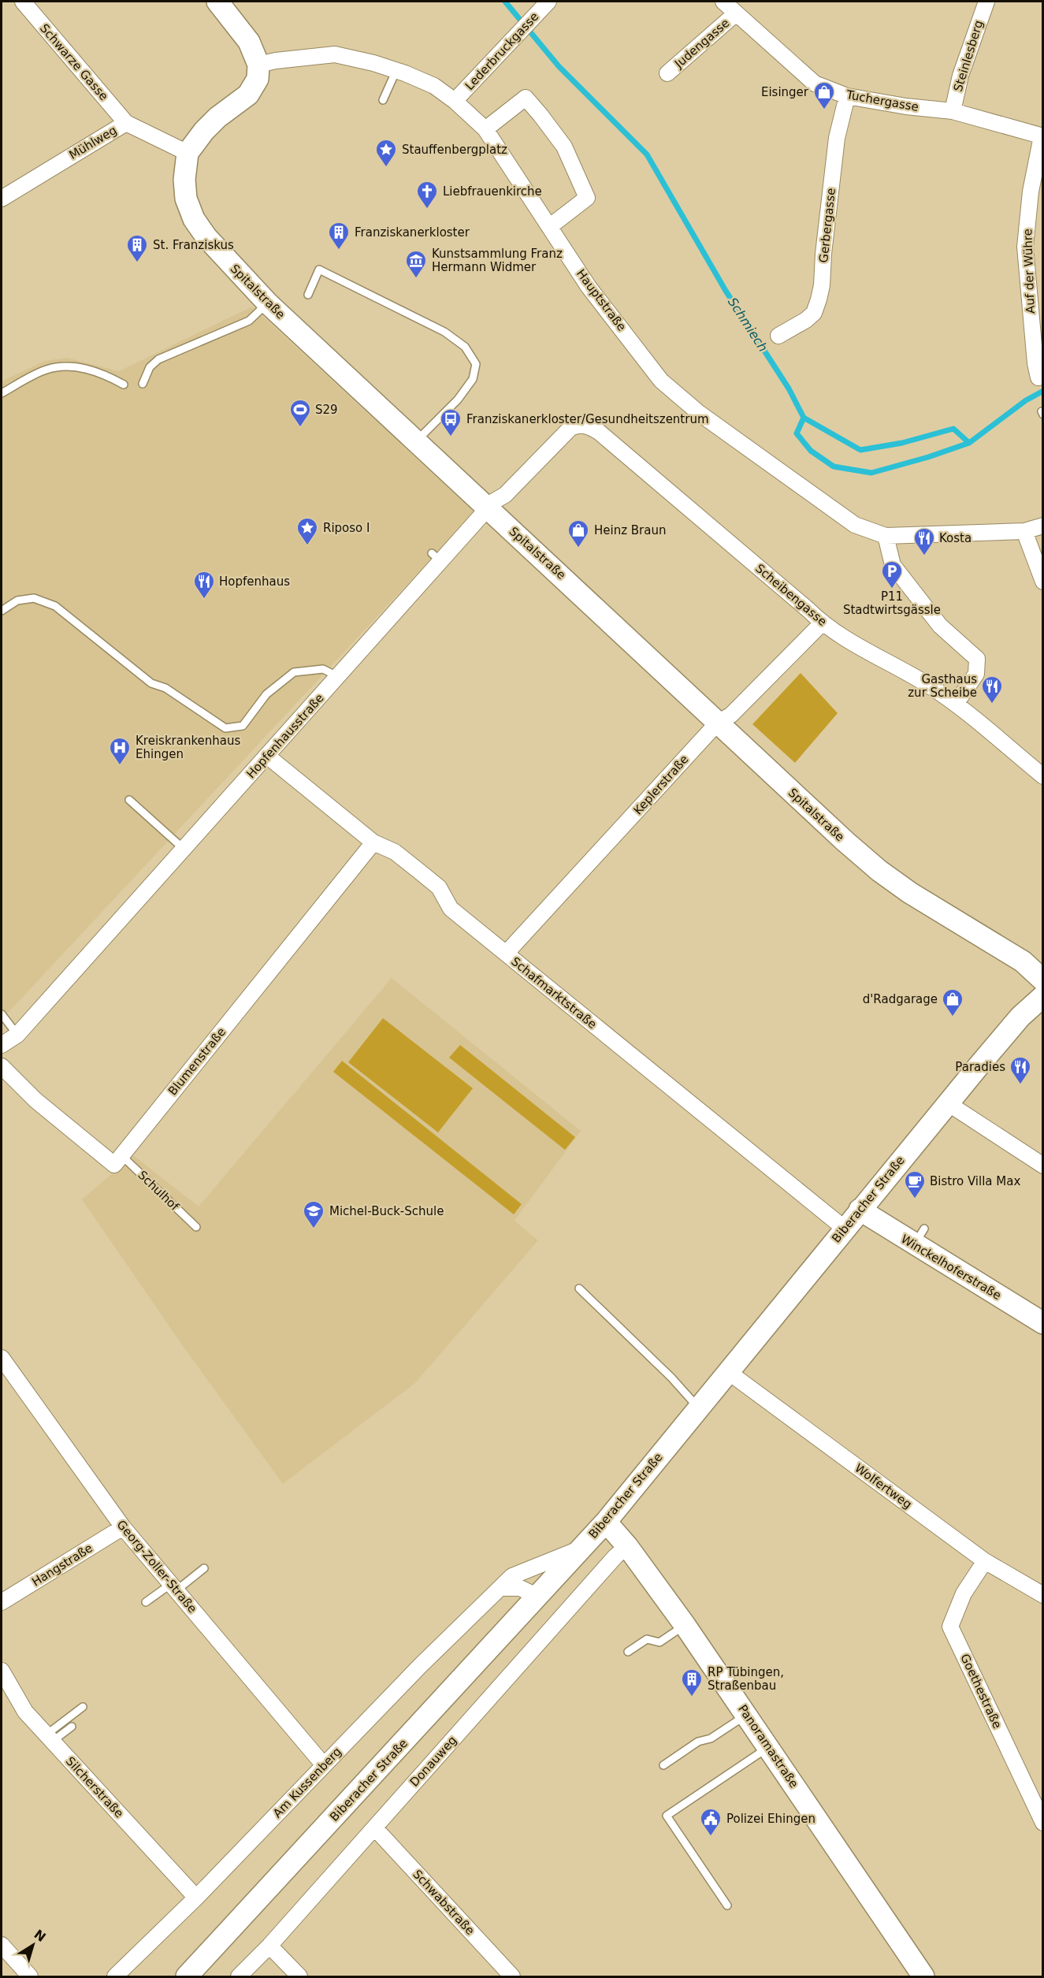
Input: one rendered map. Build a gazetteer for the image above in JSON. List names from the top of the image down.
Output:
{
  "streets": {
    "street": [
      "Judengasse",
      "Lederbruckgasse",
      "Steinlesberg",
      "Schwarze Gasse",
      "Tuchergasse",
      "Mühlweg",
      "Gerbergasse",
      "Auf der Wühre",
      "Spitalstraße",
      "Hauptstraße",
      "Scheibengasse",
      "Hopfenhausstraße",
      "Keplerstraße",
      "Schafmarktstraße",
      "Blumenstraße",
      "Biberacher Straße",
      "Winckelhoferstraße",
      "Wolfertweg",
      "Hangstraße",
      "Georg-Zoller-Straße",
      "Goethestraße",
      "Panoramastraße",
      "Donauweg",
      "Am Kussenberg",
      "Silcherstraße",
      "Schwabstraße"
    ],
    "lane": ["Schulhof"]
  },
  "crossings": [
    ["Judengasse", "Tuchergasse"],
    ["Lederbruckgasse", "Hauptstraße"],
    ["Steinlesberg", "Tuchergasse"],
    ["Schwarze Gasse", "Mühlweg"],
    ["Tuchergasse", "Gerbergasse"],
    ["Tuchergasse", "Auf der Wühre"],
    ["Mühlweg", "Spitalstraße"],
    ["Spitalstraße", "Hopfenhausstraße"],
    ["Spitalstraße", "Keplerstraße"],
    ["Scheibengasse", "Hopfenhausstraße"],
    ["Scheibengasse", "Keplerstraße"],
    ["Hopfenhausstraße", "Schafmarktstraße"],
    ["Keplerstraße", "Schafmarktstraße"],
    ["Schafmarktstraße", "Blumenstraße"],
    ["Schafmarktstraße", "Biberacher Straße"],
    ["Blumenstraße", "Schulhof"],
    ["Biberacher Straße", "Winckelhoferstraße"],
    ["Biberacher Straße", "Wolfertweg"],
    ["Biberacher Straße", "Panoramastraße"],
    ["Biberacher Straße", "Am Kussenberg"],
    ["Wolfertweg", "Goethestraße"],
    ["Hangstraße", "Georg-Zoller-Straße"],
    ["Georg-Zoller-Straße", "Am Kussenberg"],
    ["Panoramastraße", "Donauweg"],
    ["Donauweg", "Schwabstraße"],
    ["Am Kussenberg", "Silcherstraße"]
  ],
  "water": ["Schmiech"],
  "places": {
    "shop": ["Eisinger", "Heinz Braun", "d'Radgarage"],
    "place": ["Stauffenbergplatz", "Riposo I"],
    "church": ["Liebfrauenkirche"],
    "building": ["Franziskanerkloster", "St. Franziskus", "RP Tübingen, Straßenbau"],
    "museum": ["Kunstsammlung Franz Hermann Widmer"],
    "sports": ["S29"],
    "bus stop": ["Franziskanerkloster/Gesundheitszentrum"],
    "restaurant": [
      "Kosta",
      "Hopfenhaus",
      "Gasthaus zur Scheibe",
      "Paradies"
    ],
    "parking": ["P11 Stadtwirtsgässle"],
    "hospital": ["Kreiskrankenhaus Ehingen"],
    "cafe": ["Bistro Villa Max"],
    "school or university": ["Michel-Buck-Schule"],
    "public building": ["Polizei Ehingen"]
  },
  "north": "top right"
}
